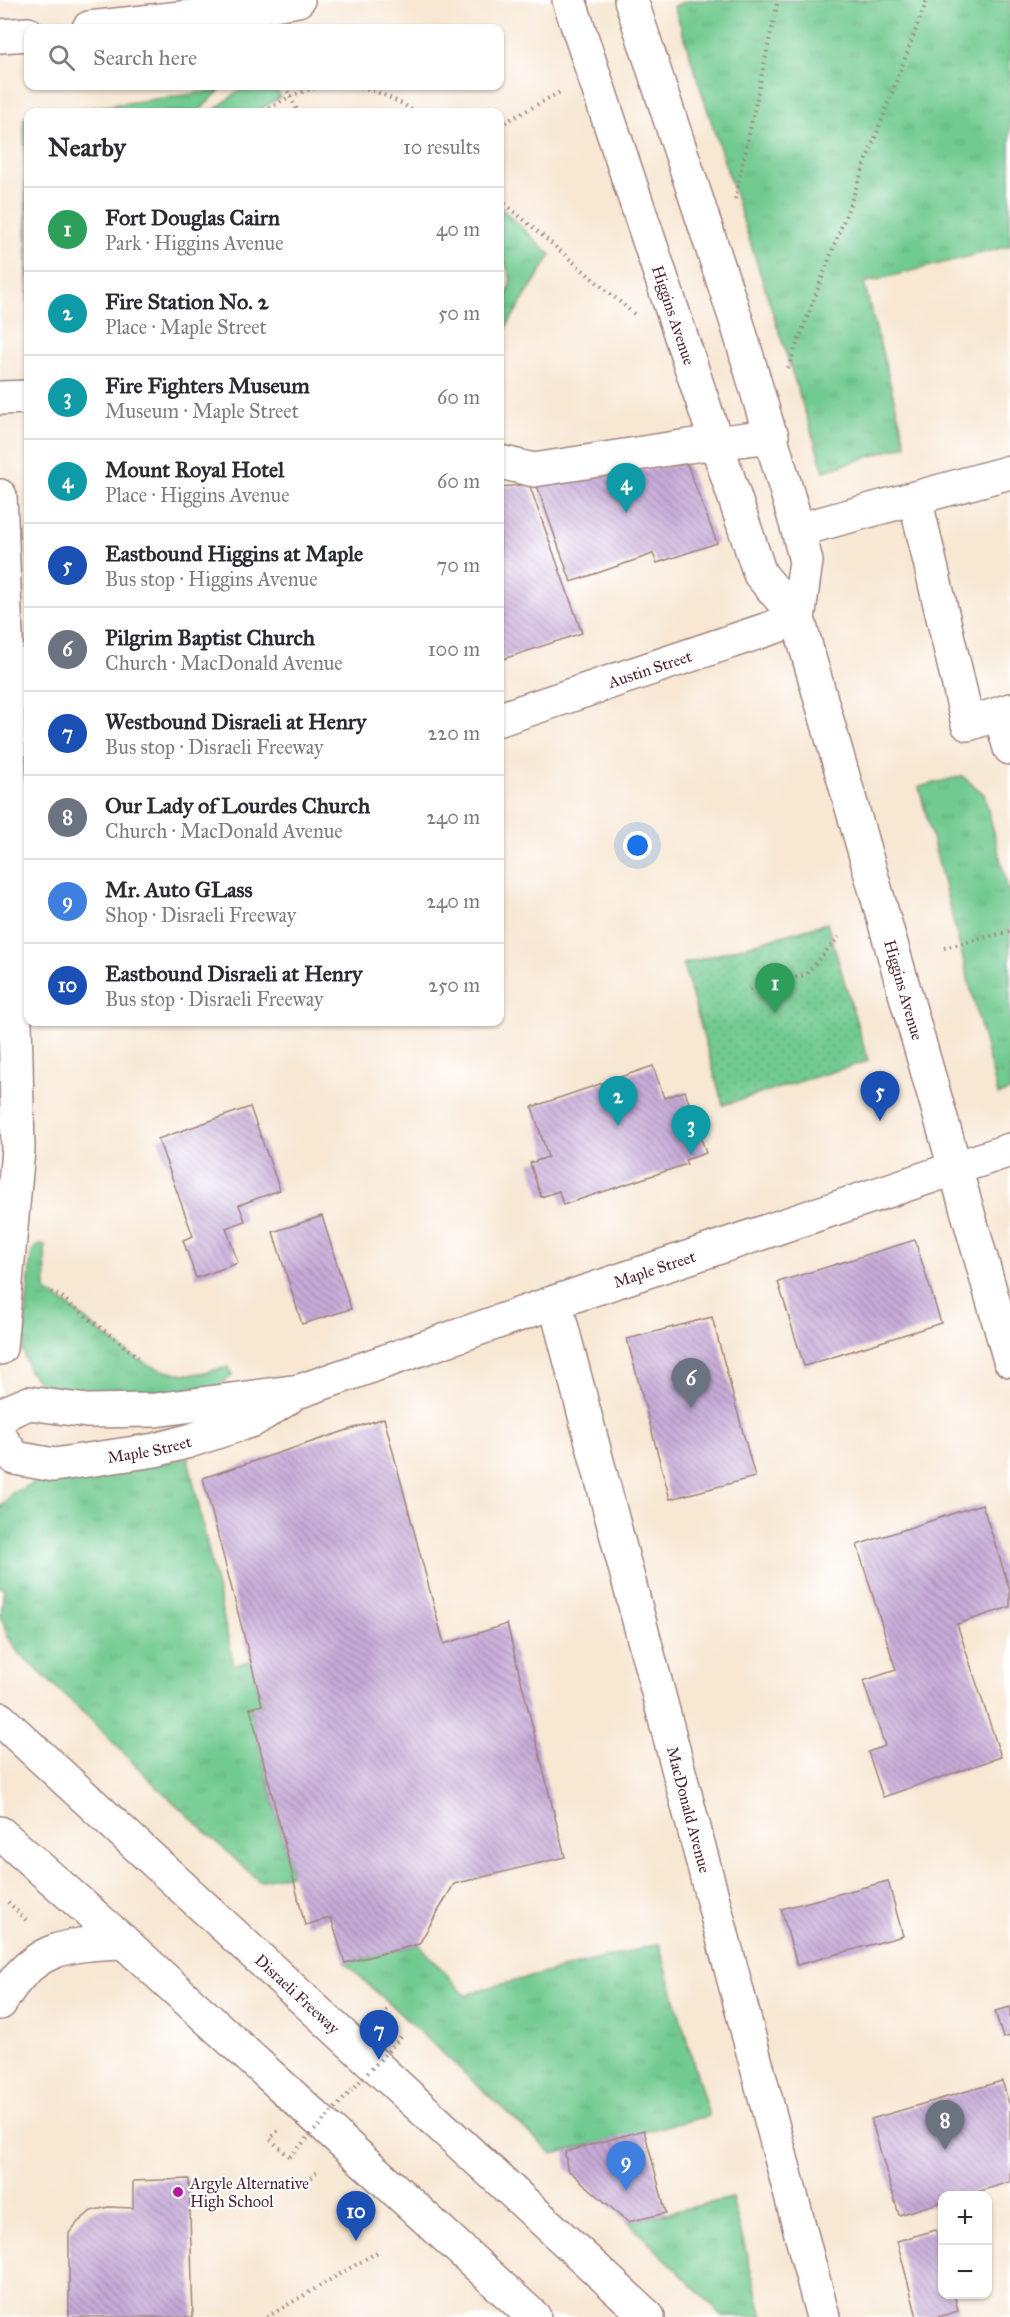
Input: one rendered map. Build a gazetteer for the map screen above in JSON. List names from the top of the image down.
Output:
{
  "streets": {
    "main road": [
      "Higgins Avenue",
      "Austin Street",
      "Maple Street",
      "MacDonald Avenue",
      "Disraeli Freeway"
    ]
  },
  "crossings": [
    ["Higgins Avenue", "Austin Street"],
    ["Higgins Avenue", "Maple Street"],
    ["Maple Street", "MacDonald Avenue"]
  ],
  "places": ["Argyle Alternative High School"],
  "page": {
    "search": "Search here",
    "heading": ["Nearby", "10 results"],
    "list": [
      {
        "mark": "1",
        "name": "Fort Douglas Cairn",
        "note": "Park · Higgins Avenue",
        "value": "40 m"
      },
      {
        "mark": "2",
        "name": "Fire Station No. 2",
        "note": "Place · Maple Street",
        "value": "50 m"
      },
      {
        "mark": "3",
        "name": "Fire Fighters Museum",
        "note": "Museum · Maple Street",
        "value": "60 m"
      },
      {
        "mark": "4",
        "name": "Mount Royal Hotel",
        "note": "Place · Higgins Avenue",
        "value": "60 m"
      },
      {
        "mark": "5",
        "name": "Eastbound Higgins at Maple",
        "note": "Bus stop · Higgins Avenue",
        "value": "70 m"
      },
      {
        "mark": "6",
        "name": "Pilgrim Baptist Church",
        "note": "Church · MacDonald Avenue",
        "value": "100 m"
      },
      {
        "mark": "7",
        "name": "Westbound Disraeli at Henry",
        "note": "Bus stop · Disraeli Freeway",
        "value": "220 m"
      },
      {
        "mark": "8",
        "name": "Our Lady of Lourdes Church",
        "note": "Church · MacDonald Avenue",
        "value": "240 m"
      },
      {
        "mark": "9",
        "name": "Mr. Auto GLass",
        "note": "Shop · Disraeli Freeway",
        "value": "240 m"
      },
      {
        "mark": "10",
        "name": "Eastbound Disraeli at Henry",
        "note": "Bus stop · Disraeli Freeway",
        "value": "250 m"
      }
    ],
    "pins": [
      "4",
      "1",
      "5",
      "2",
      "3",
      "6",
      "7",
      "8",
      "9",
      "10"
    ],
    "map_buttons": ["+", "−"]
  }
}
